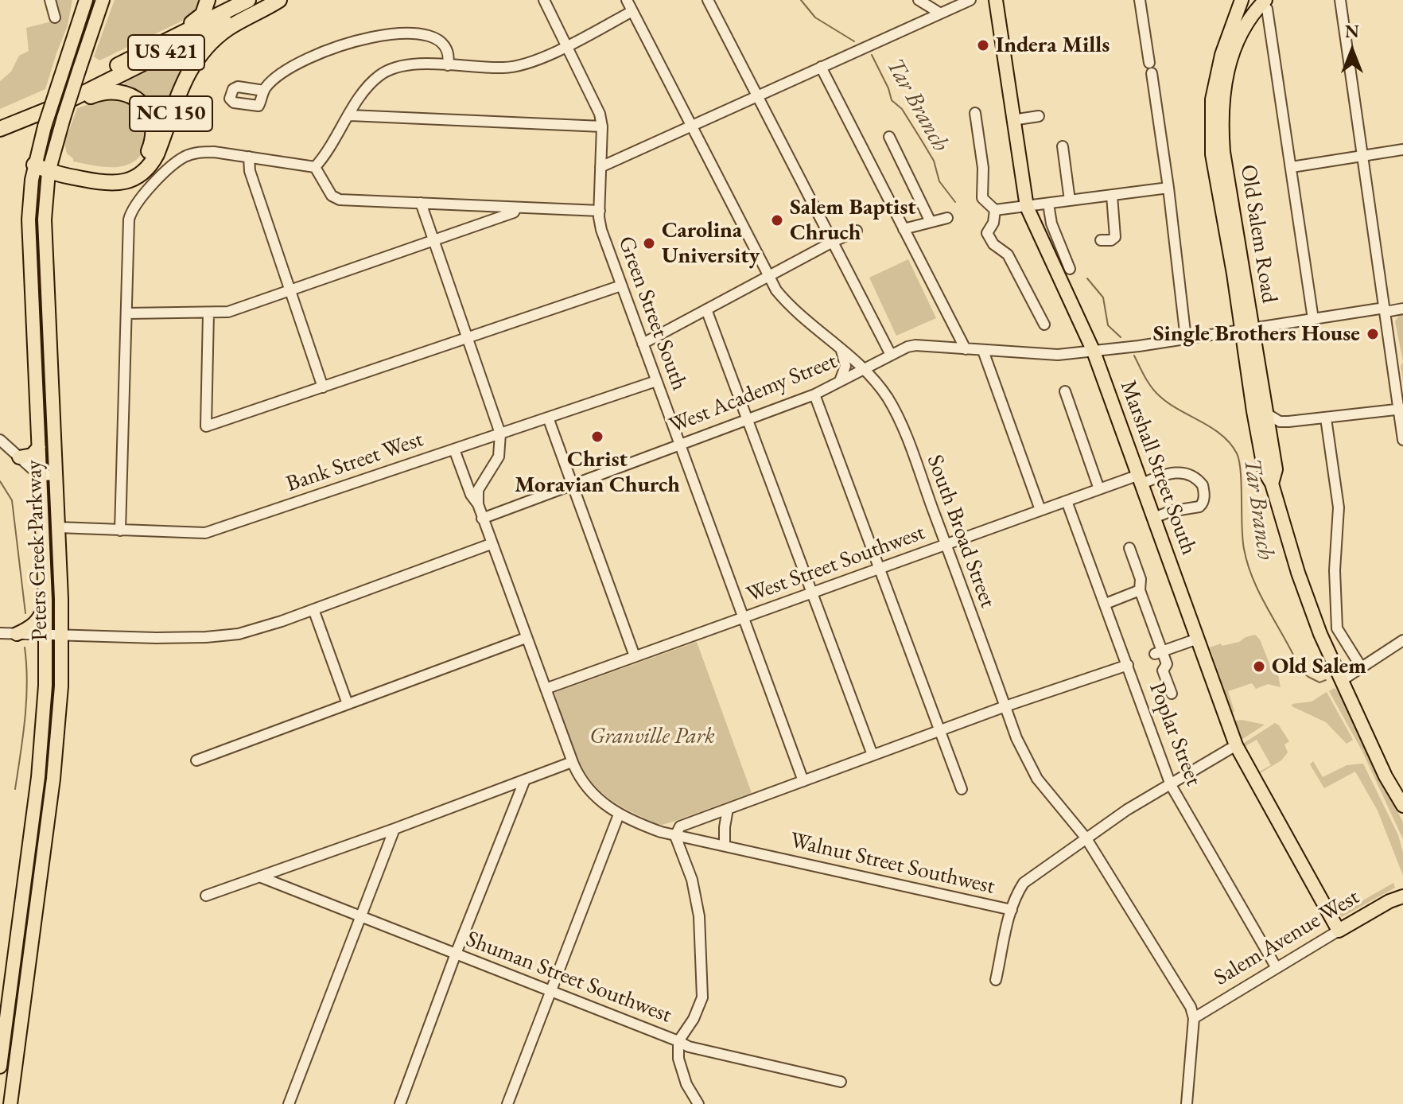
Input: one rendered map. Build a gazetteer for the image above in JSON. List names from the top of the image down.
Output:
{
  "streets": {
    "highway": ["US 421", "NC 150"],
    "main road": [
      "Old Salem Road",
      "Marshall Street South",
      "Peters Creek Parkway",
      "Salem Avenue West"
    ],
    "street": [
      "Green Street South",
      "West Academy Street",
      "Bank Street West",
      "South Broad Street",
      "West Street Southwest",
      "Poplar Street",
      "Walnut Street Southwest",
      "Shuman Street Southwest"
    ]
  },
  "crossings": [
    ["US 421", "NC 150"],
    ["US 421", "Peters Creek Parkway"],
    ["NC 150", "Peters Creek Parkway"],
    ["Old Salem Road", "West Academy Street"],
    ["Green Street South", "West Academy Street"],
    ["Green Street South", "Bank Street West"],
    ["Green Street South", "West Street Southwest"],
    ["West Academy Street", "Marshall Street South"],
    ["West Academy Street", "South Broad Street"],
    ["West Academy Street", "Walnut Street Southwest"],
    ["Bank Street West", "Peters Creek Parkway"],
    ["Bank Street West", "Walnut Street Southwest"],
    ["Marshall Street South", "West Street Southwest"],
    ["Marshall Street South", "Walnut Street Southwest"],
    ["Marshall Street South", "Salem Avenue West"],
    ["South Broad Street", "West Street Southwest"],
    ["South Broad Street", "Walnut Street Southwest"],
    ["South Broad Street", "Salem Avenue West"],
    ["West Street Southwest", "Poplar Street"],
    ["West Street Southwest", "Walnut Street Southwest"],
    ["Poplar Street", "Walnut Street Southwest"],
    ["Poplar Street", "Salem Avenue West"]
  ],
  "water": ["Tar Branch"],
  "parks": ["Granville Park"],
  "places": [
    "Indera Mills",
    "Salem Baptist Chruch",
    "Carolina University",
    "Single Brothers House",
    "Christ Moravian Church",
    "Old Salem"
  ],
  "north": "top"
}
